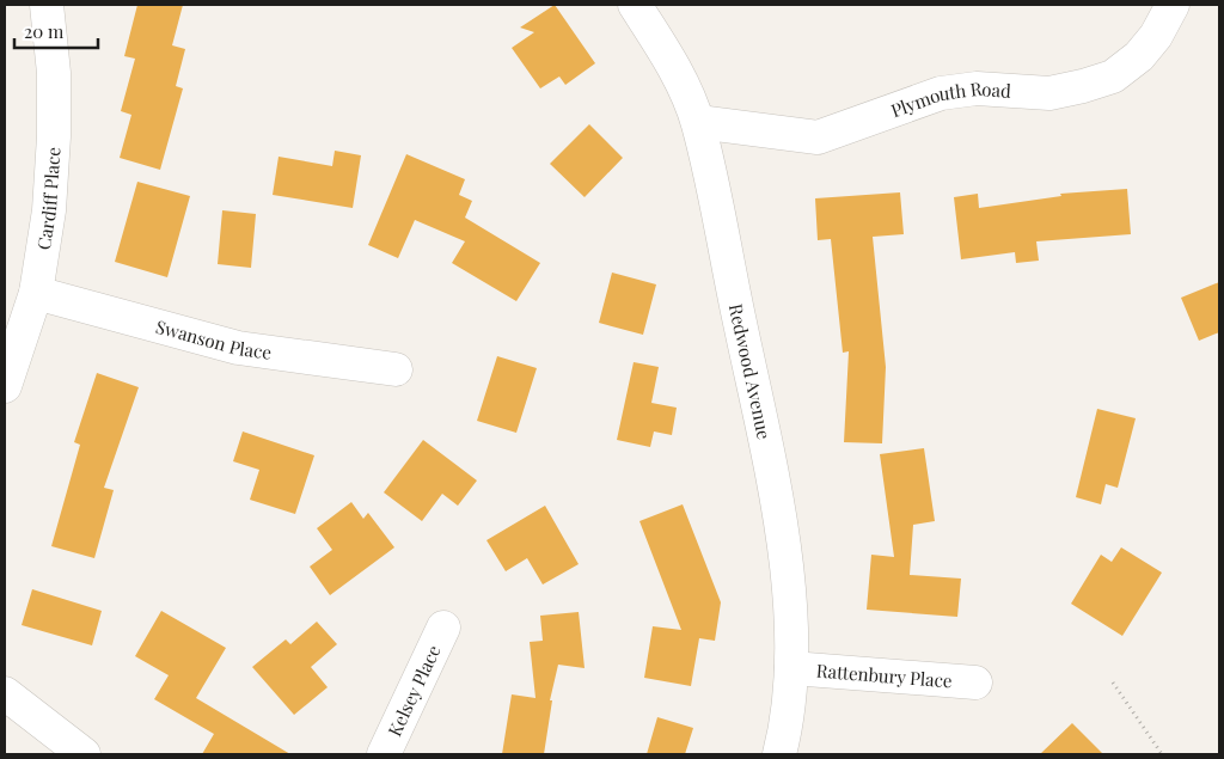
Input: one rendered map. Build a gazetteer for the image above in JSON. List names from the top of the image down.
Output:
{
  "streets": {
    "street": [
      "Plymouth Road",
      "Cardiff Place",
      "Swanson Place",
      "Redwood Avenue",
      "Rattenbury Place",
      "Kelsey Place"
    ]
  },
  "crossings": [
    ["Plymouth Road", "Redwood Avenue"],
    ["Cardiff Place", "Swanson Place"],
    ["Redwood Avenue", "Rattenbury Place"]
  ],
  "scale_bar": "20 m"
}
